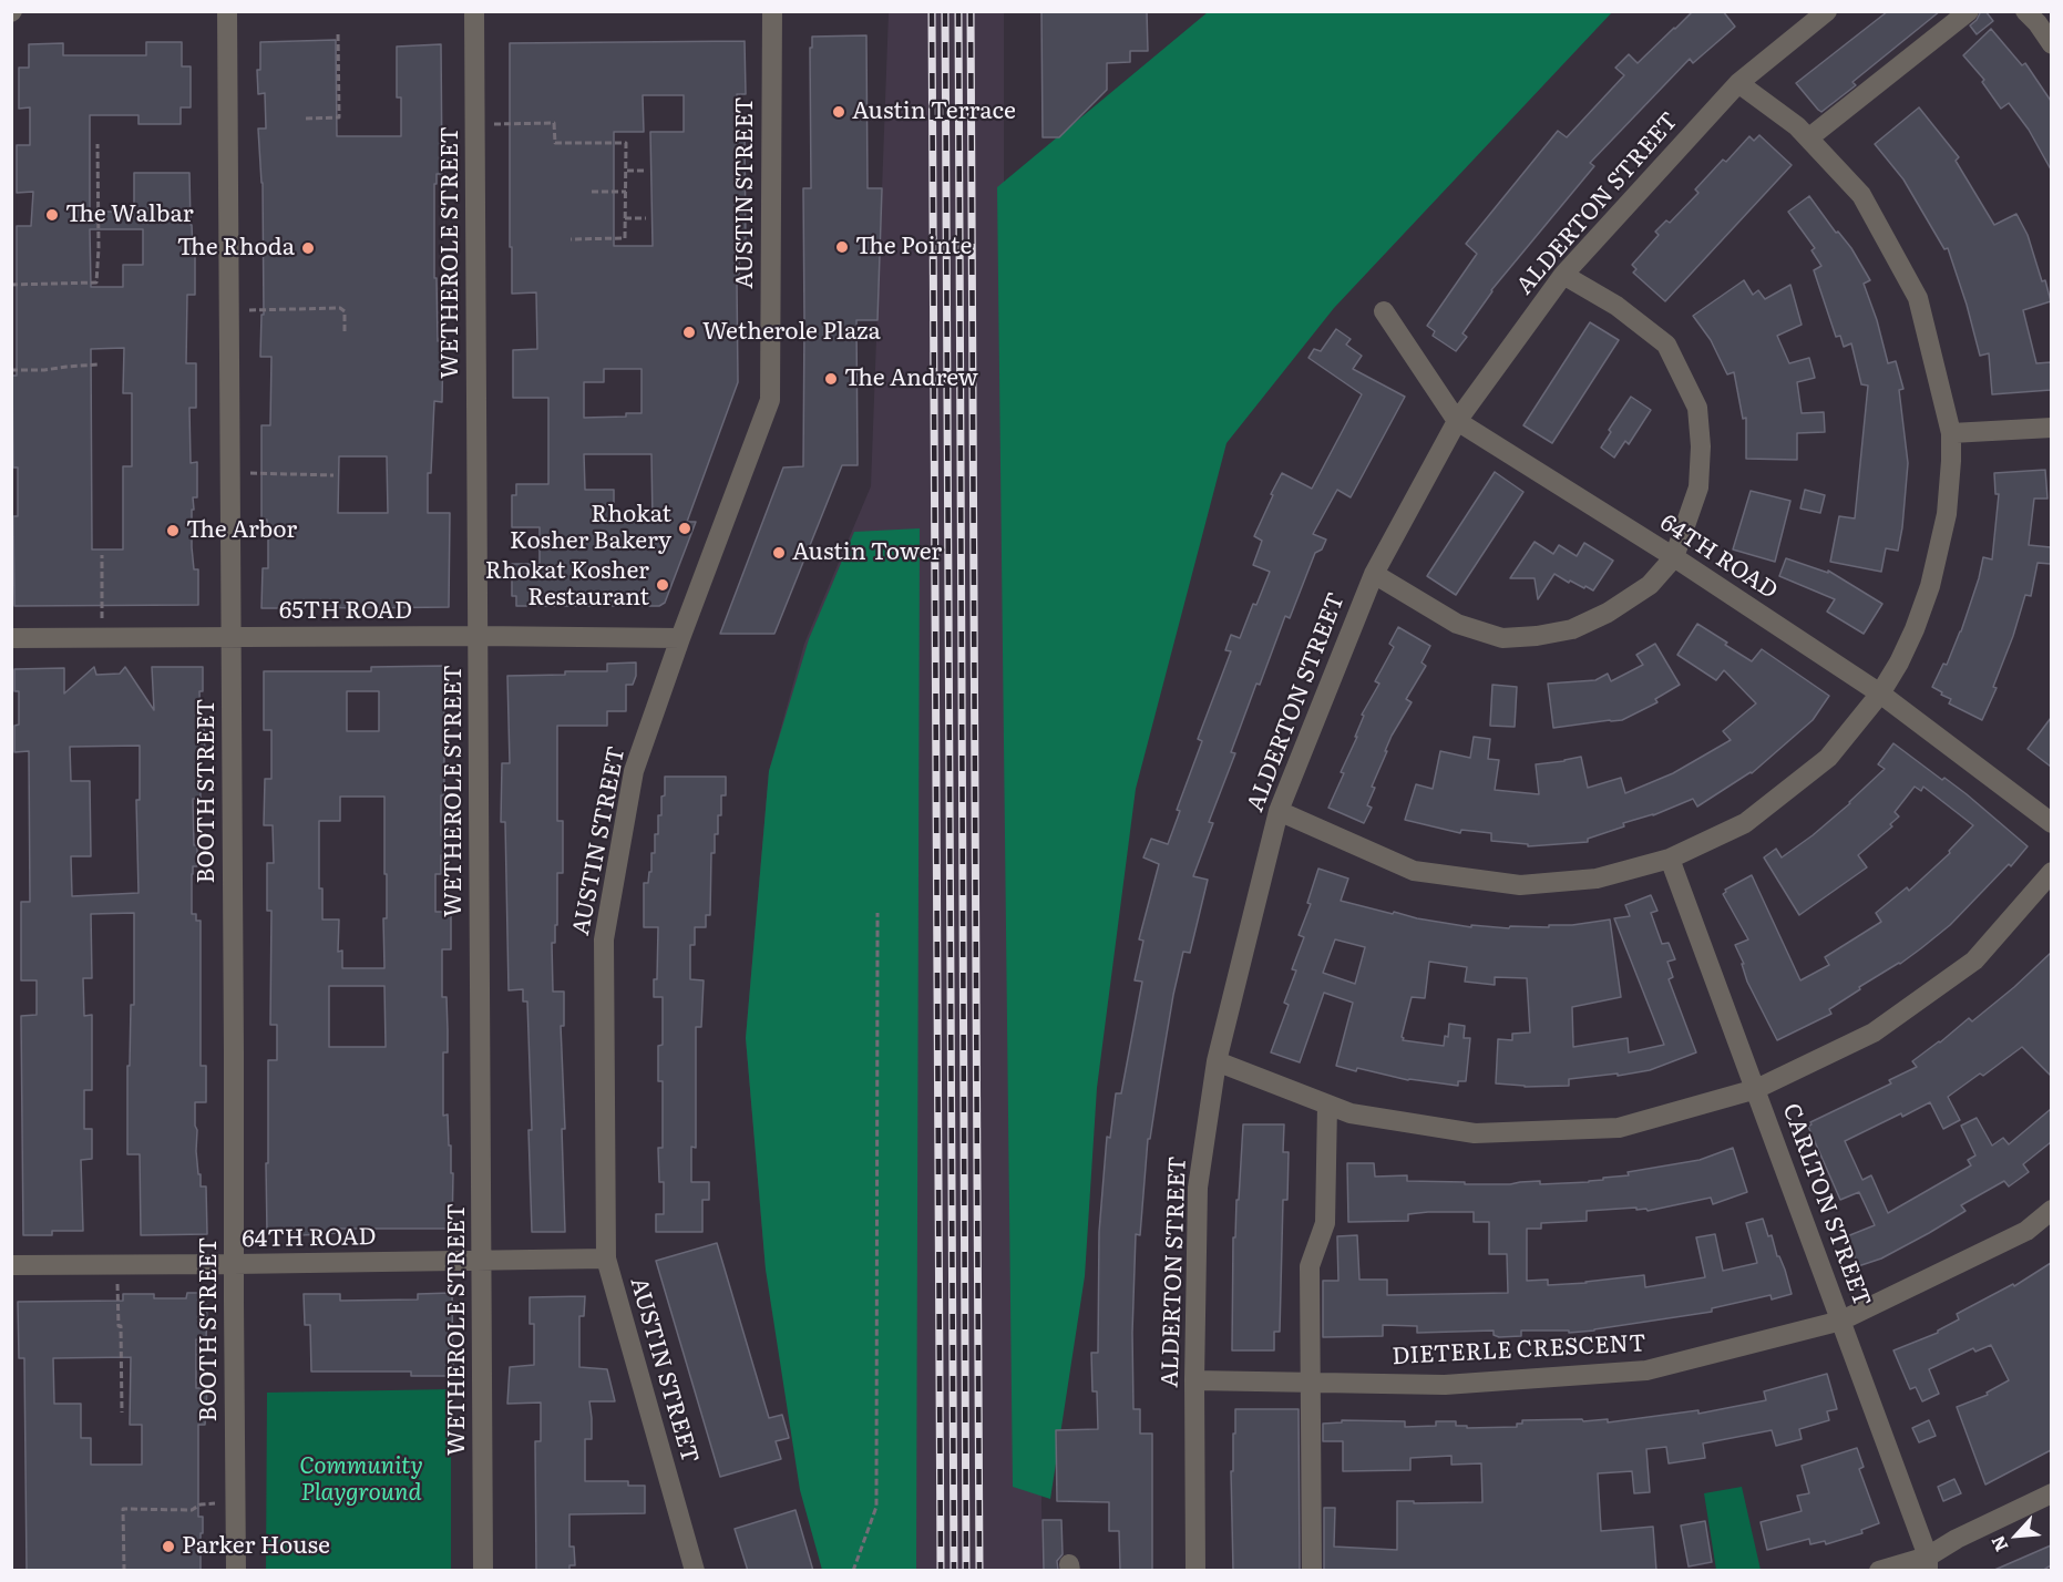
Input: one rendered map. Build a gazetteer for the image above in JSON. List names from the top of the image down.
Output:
{
  "streets": {
    "street": [
      "AUSTIN STREET",
      "ALDERTON STREET",
      "WETHEROLE STREET",
      "64TH ROAD",
      "65TH ROAD",
      "BOOTH STREET",
      "CARLTON STREET",
      "DIETERLE CRESCENT"
    ]
  },
  "crossings": [
    ["AUSTIN STREET", "64TH ROAD"],
    ["AUSTIN STREET", "65TH ROAD"],
    ["ALDERTON STREET", "64TH ROAD"],
    ["ALDERTON STREET", "DIETERLE CRESCENT"],
    ["WETHEROLE STREET", "64TH ROAD"],
    ["WETHEROLE STREET", "65TH ROAD"],
    ["64TH ROAD", "BOOTH STREET"],
    ["65TH ROAD", "BOOTH STREET"],
    ["CARLTON STREET", "DIETERLE CRESCENT"]
  ],
  "parks": ["Community Playground"],
  "places": [
    "Austin Terrace",
    "The Walbar",
    "The Pointe",
    "The Rhoda",
    "Wetherole Plaza",
    "The Andrew",
    "Rhokat Kosher Bakery",
    "The Arbor",
    "Austin Tower",
    "Rhokat Kosher Restaurant",
    "Parker House"
  ],
  "north": "bottom left"
}
